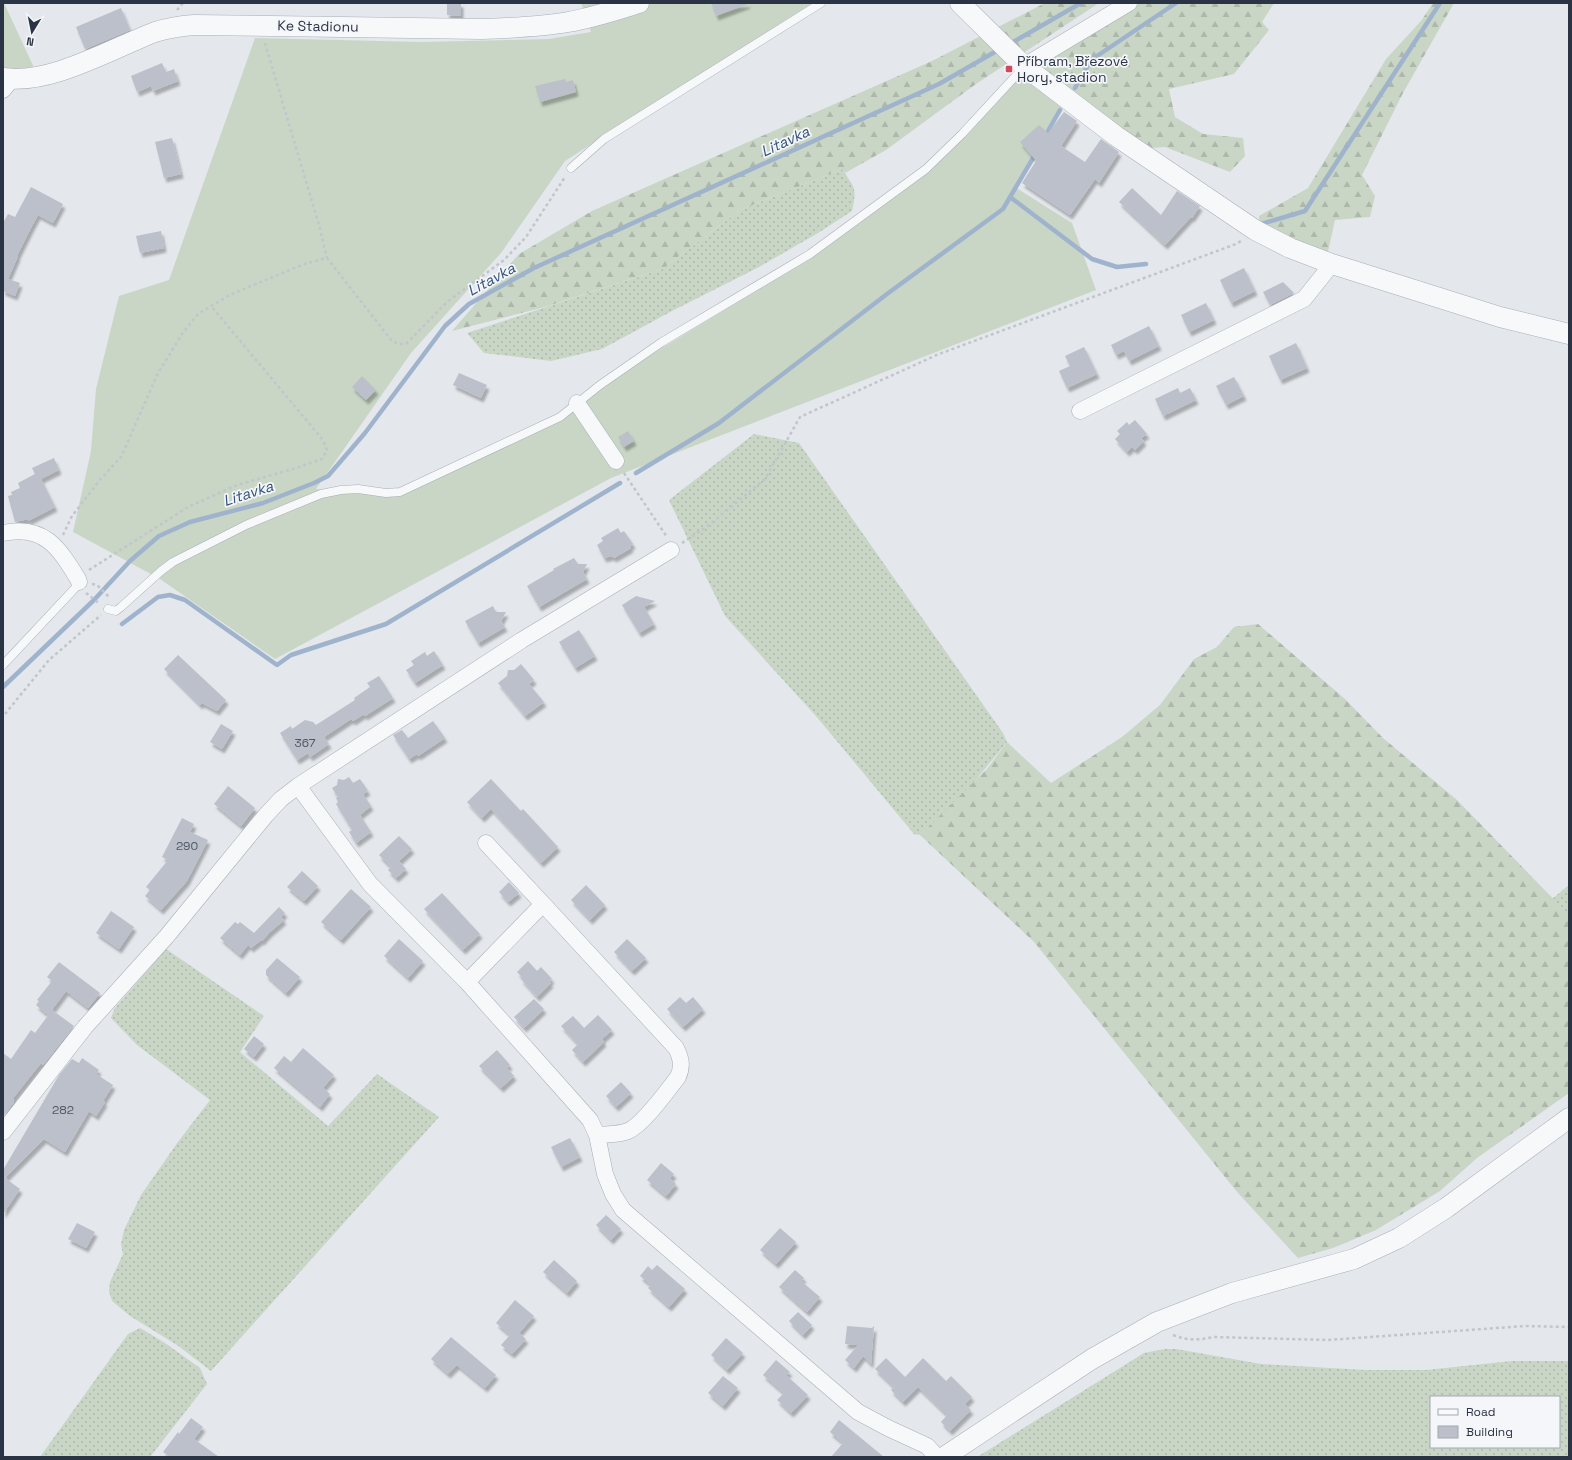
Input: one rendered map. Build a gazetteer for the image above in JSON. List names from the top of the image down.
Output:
{
  "streets": {
    "street": ["Ke Stadionu"]
  },
  "water": ["Litavka"],
  "places": {
    "transit": ["Příbram, Březové Hory, stadion"]
  },
  "house_numbers": ["367", "290", "282"],
  "legend": ["Road", "Building"],
  "north": "bottom"
}
